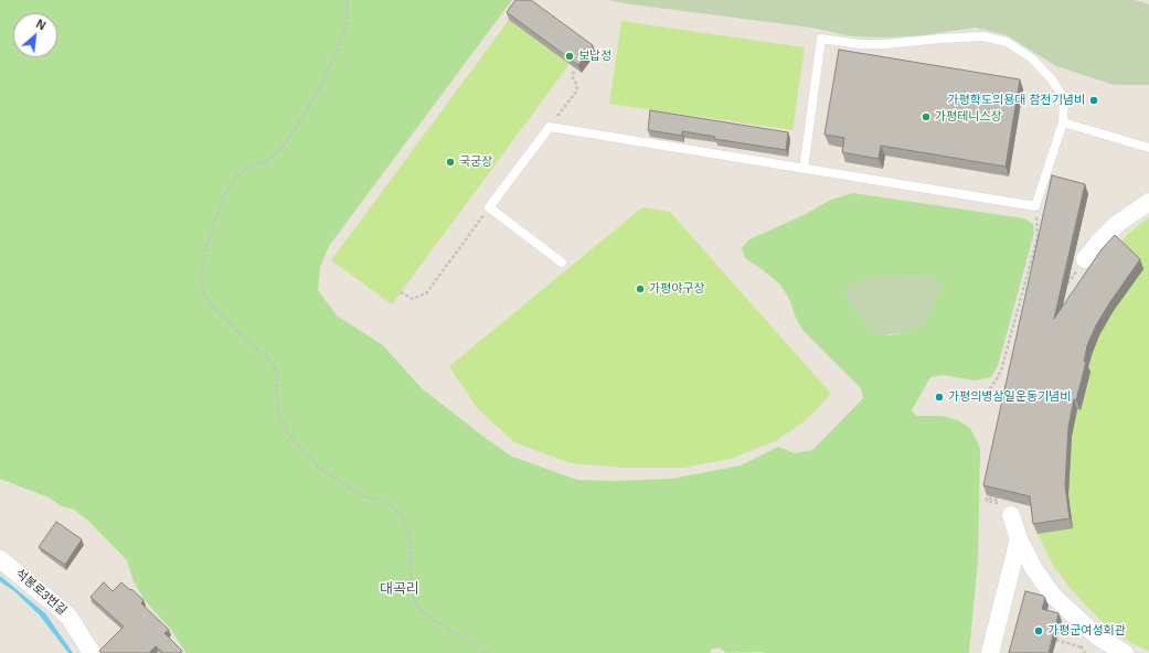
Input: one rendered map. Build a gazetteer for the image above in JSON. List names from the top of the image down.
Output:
{
  "streets": {
    "street": ["석봉로3번길"]
  },
  "districts": ["대곡리"],
  "places": [
    "보납정",
    "가평학도의용대 참전기념비",
    "가평테니스장",
    "국궁장",
    "가평야구장",
    "가평의병삼일운동기념비",
    "가평군여성회관"
  ],
  "north": "top right"
}
